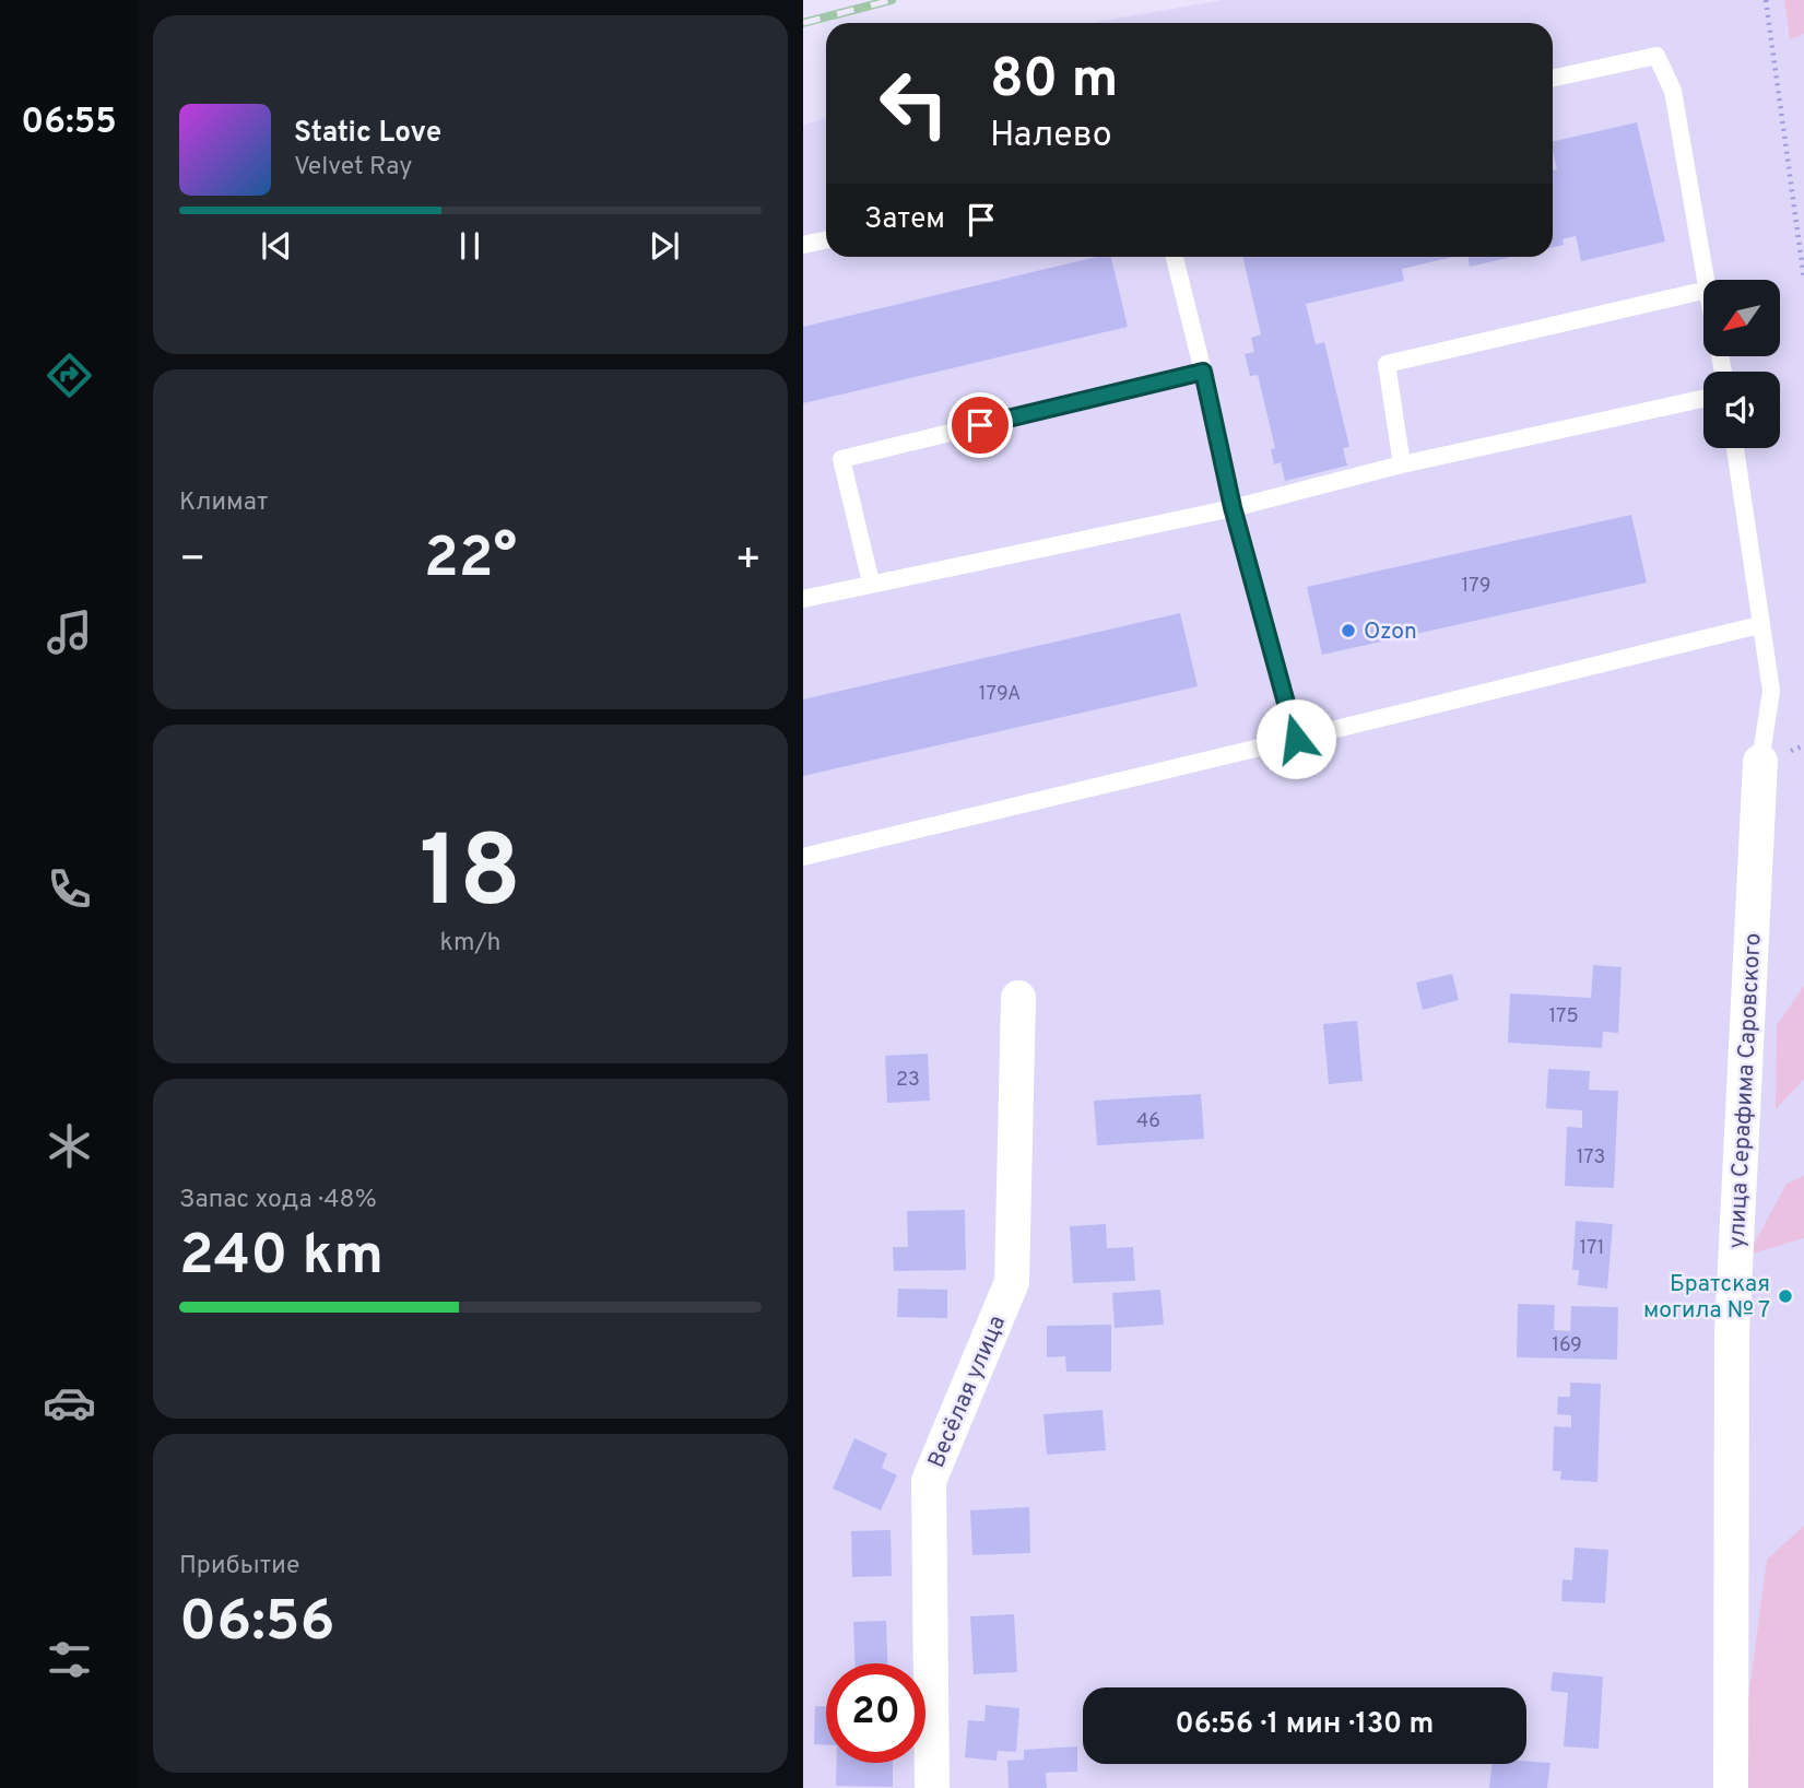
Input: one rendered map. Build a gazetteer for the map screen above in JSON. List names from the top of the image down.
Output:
{
  "streets": {
    "street": ["улица Серафима Саровского", "Весёлая улица"]
  },
  "places": ["Ozon", "Братская могила № 7"],
  "house_numbers": [
    "179",
    "179А",
    "175",
    "23",
    "46",
    "173",
    "171",
    "169"
  ],
  "north": "bottom left",
  "page": {
    "tabs": "06:55",
    "turn": ["80 m", "Налево"],
    "song": ["Static Love", "Velvet Ray"],
    "then": "Затем",
    "tile": [
      "Климат",
      ["18", "km/h"],
      ["Запас хода · 48%", "240 km"],
      ["Прибытие", "06:56"]
    ],
    "heat": ["−", "22°", "+"],
    "limit": "20",
    "trip": "06:56 · 1 мин · 130 m"
  }
}
